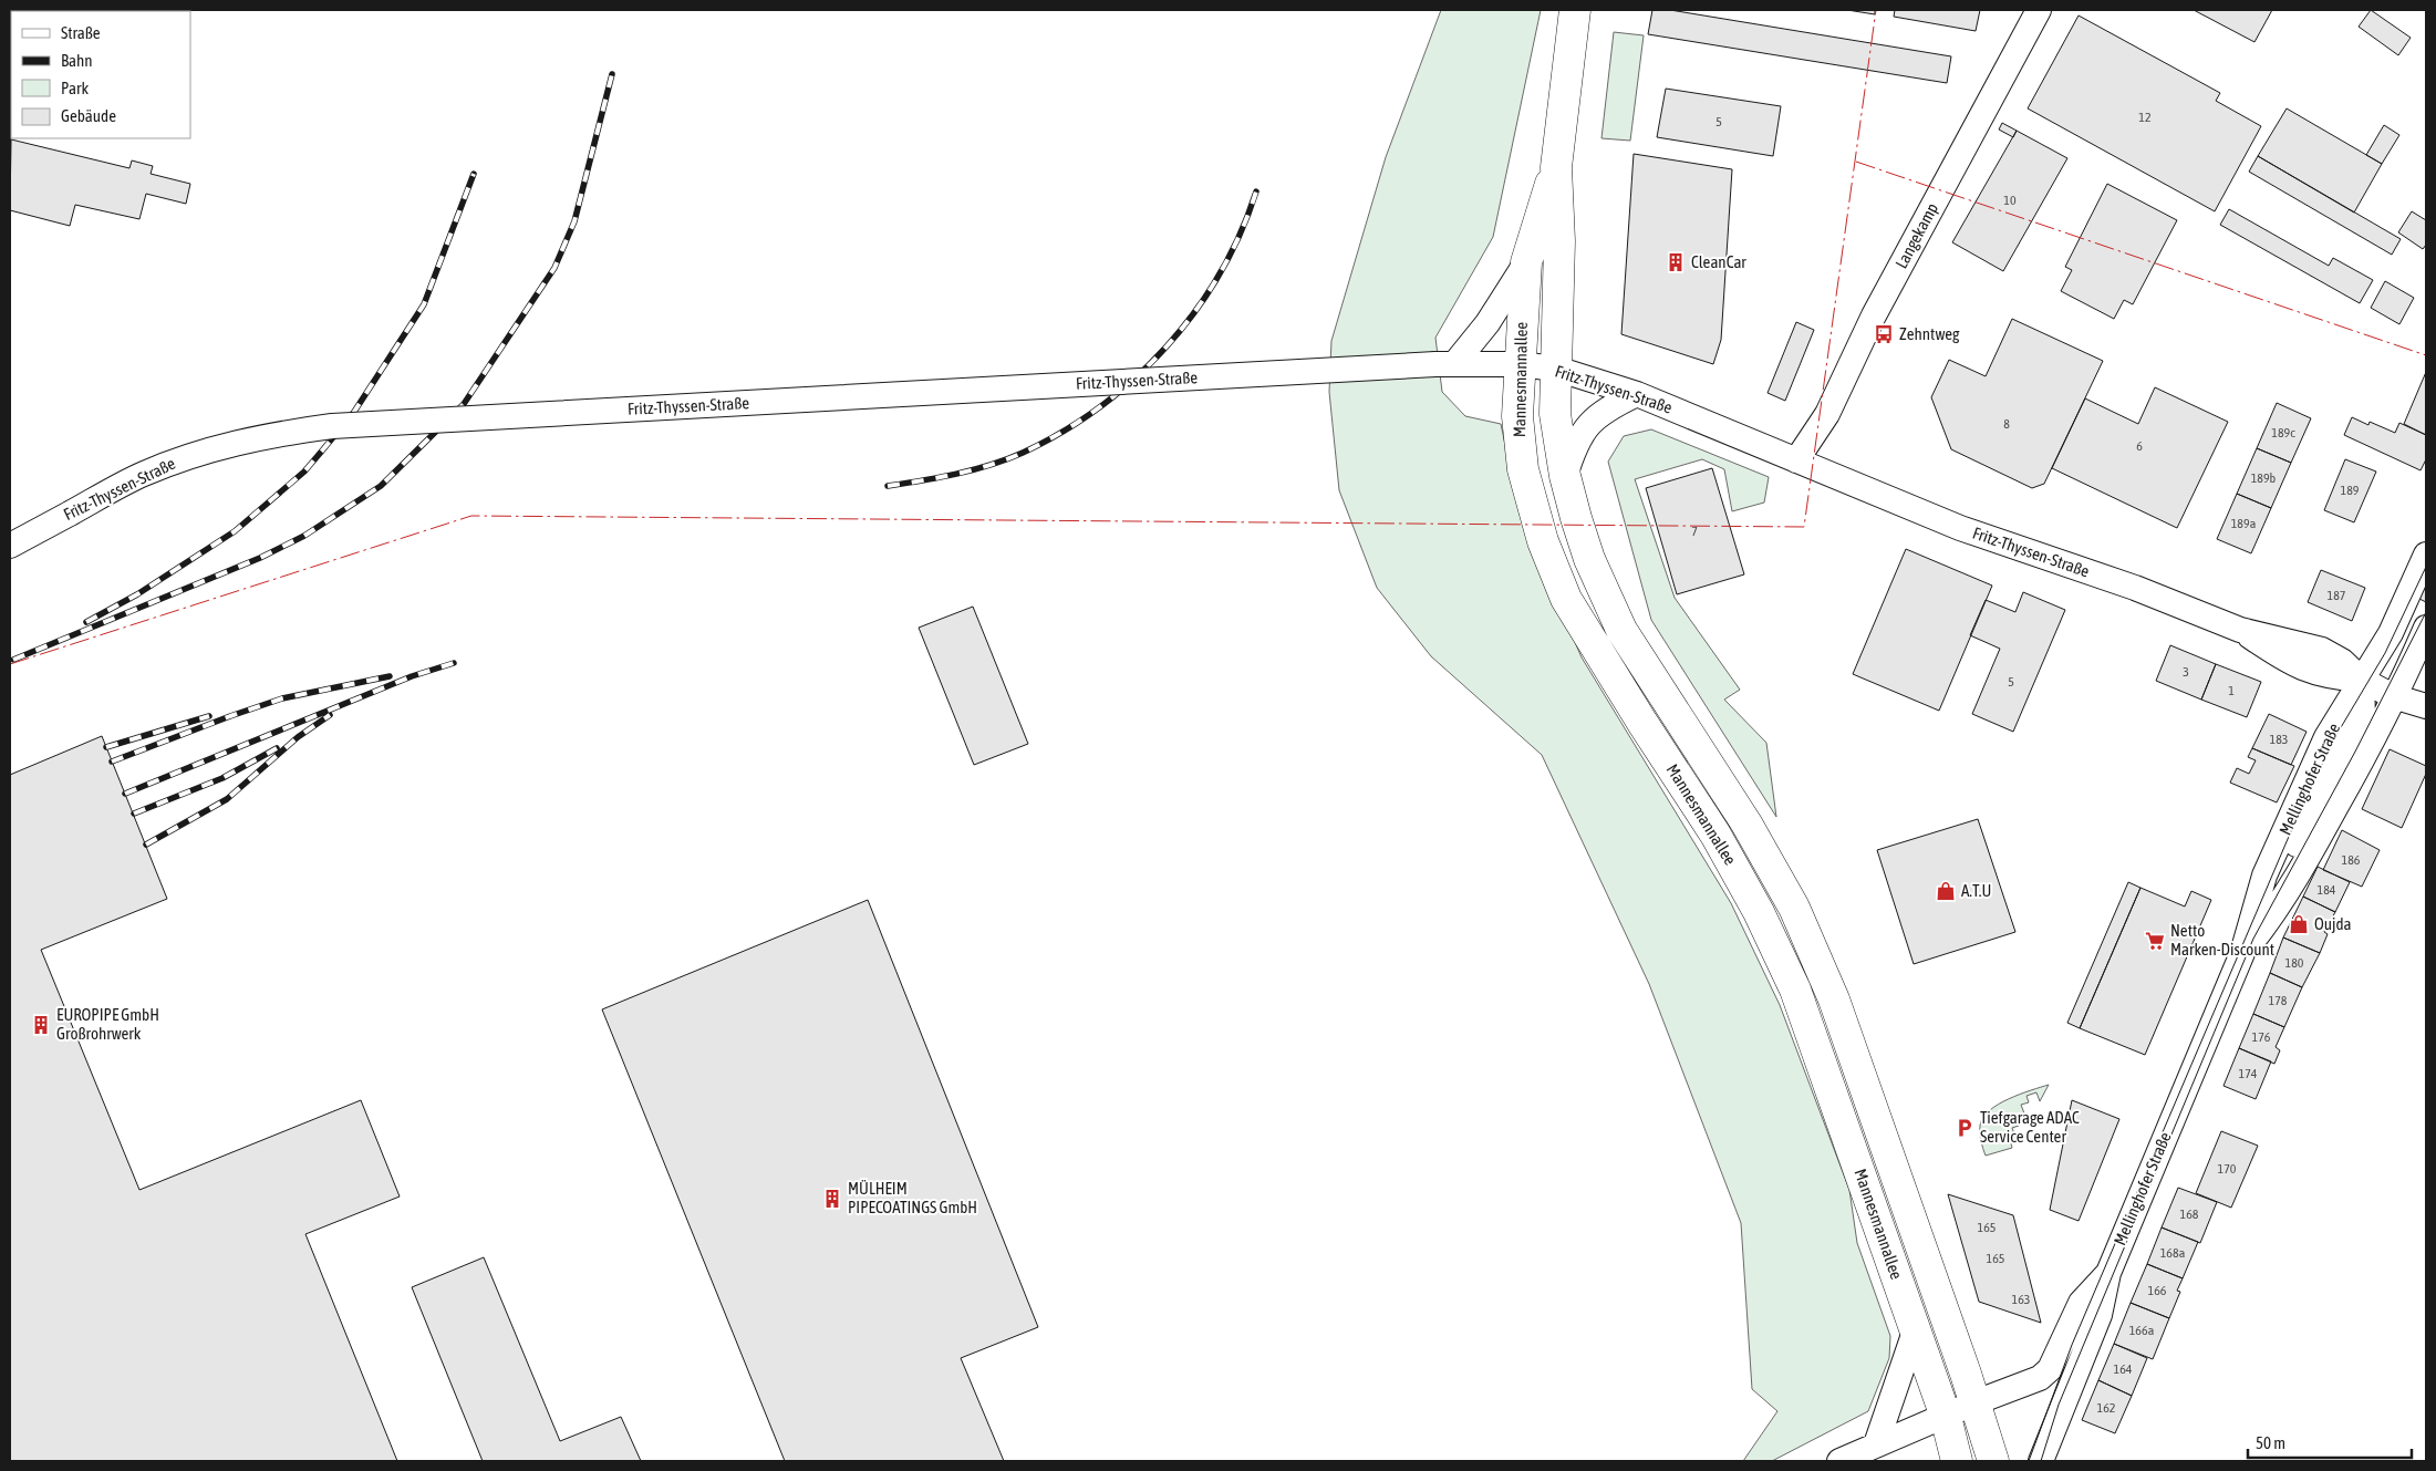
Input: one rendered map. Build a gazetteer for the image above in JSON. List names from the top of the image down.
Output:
{
  "streets": {
    "main road": ["Mannesmannallee"],
    "street": ["Langekamp", "Fritz-Thyssen-Straße", "Mellinghofer Straße"]
  },
  "crossings": [
    ["Langekamp", "Fritz-Thyssen-Straße"],
    ["Mannesmannallee", "Fritz-Thyssen-Straße"],
    ["Mannesmannallee", "Mellinghofer Straße"],
    ["Fritz-Thyssen-Straße", "Mellinghofer Straße"]
  ],
  "places": {
    "building": ["CleanCar", "EUROPIPE GmbH Großrohrwerk", "MÜLHEIM PIPECOATINGS GmbH"],
    "bus stop": ["Zehntweg"],
    "shop": ["A.T.U", "Oujda"],
    "supermarket": ["Netto Marken-Discount"],
    "parking": ["Tiefgarage ADAC Service Center"]
  },
  "house_numbers": [
    "12",
    "5",
    "10",
    "8",
    "189c",
    "6",
    "189b",
    "189",
    "189a",
    "7",
    "187",
    "3",
    "5",
    "1",
    "183",
    "186",
    "184",
    "180",
    "178",
    "176",
    "174",
    "170",
    "168",
    "165",
    "168a",
    "165",
    "166",
    "163",
    "166a",
    "164",
    "162"
  ],
  "legend": [
    "Straße",
    "Bahn",
    "Park",
    "Gebäude"
  ],
  "scale_bar": "50 m"
}
